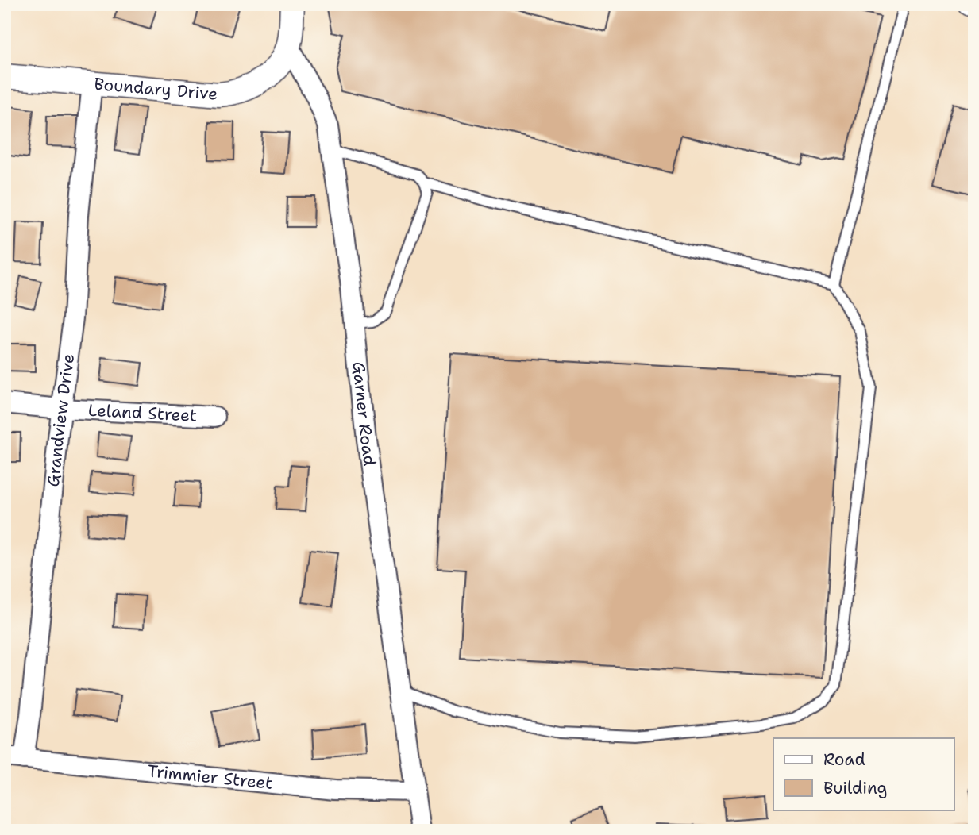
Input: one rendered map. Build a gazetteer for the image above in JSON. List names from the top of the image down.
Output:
{
  "streets": {
    "street": [
      "Boundary Drive",
      "Leland Street",
      "Garner Road",
      "Grandview Drive",
      "Trimmier Street"
    ]
  },
  "crossings": [
    ["Boundary Drive", "Garner Road"],
    ["Boundary Drive", "Grandview Drive"],
    ["Leland Street", "Grandview Drive"],
    ["Garner Road", "Trimmier Street"],
    ["Grandview Drive", "Trimmier Street"]
  ],
  "legend": ["Road", "Building"]
}
